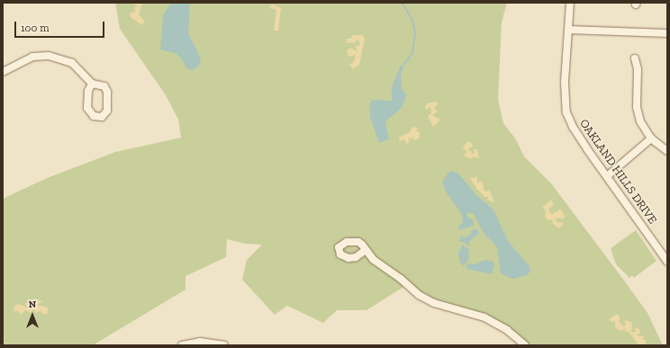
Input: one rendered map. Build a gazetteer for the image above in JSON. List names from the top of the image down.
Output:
{
  "streets": {
    "street": ["OAKLAND HILLS DRIVE"]
  },
  "scale_bar": "100 m",
  "north": "top"
}
